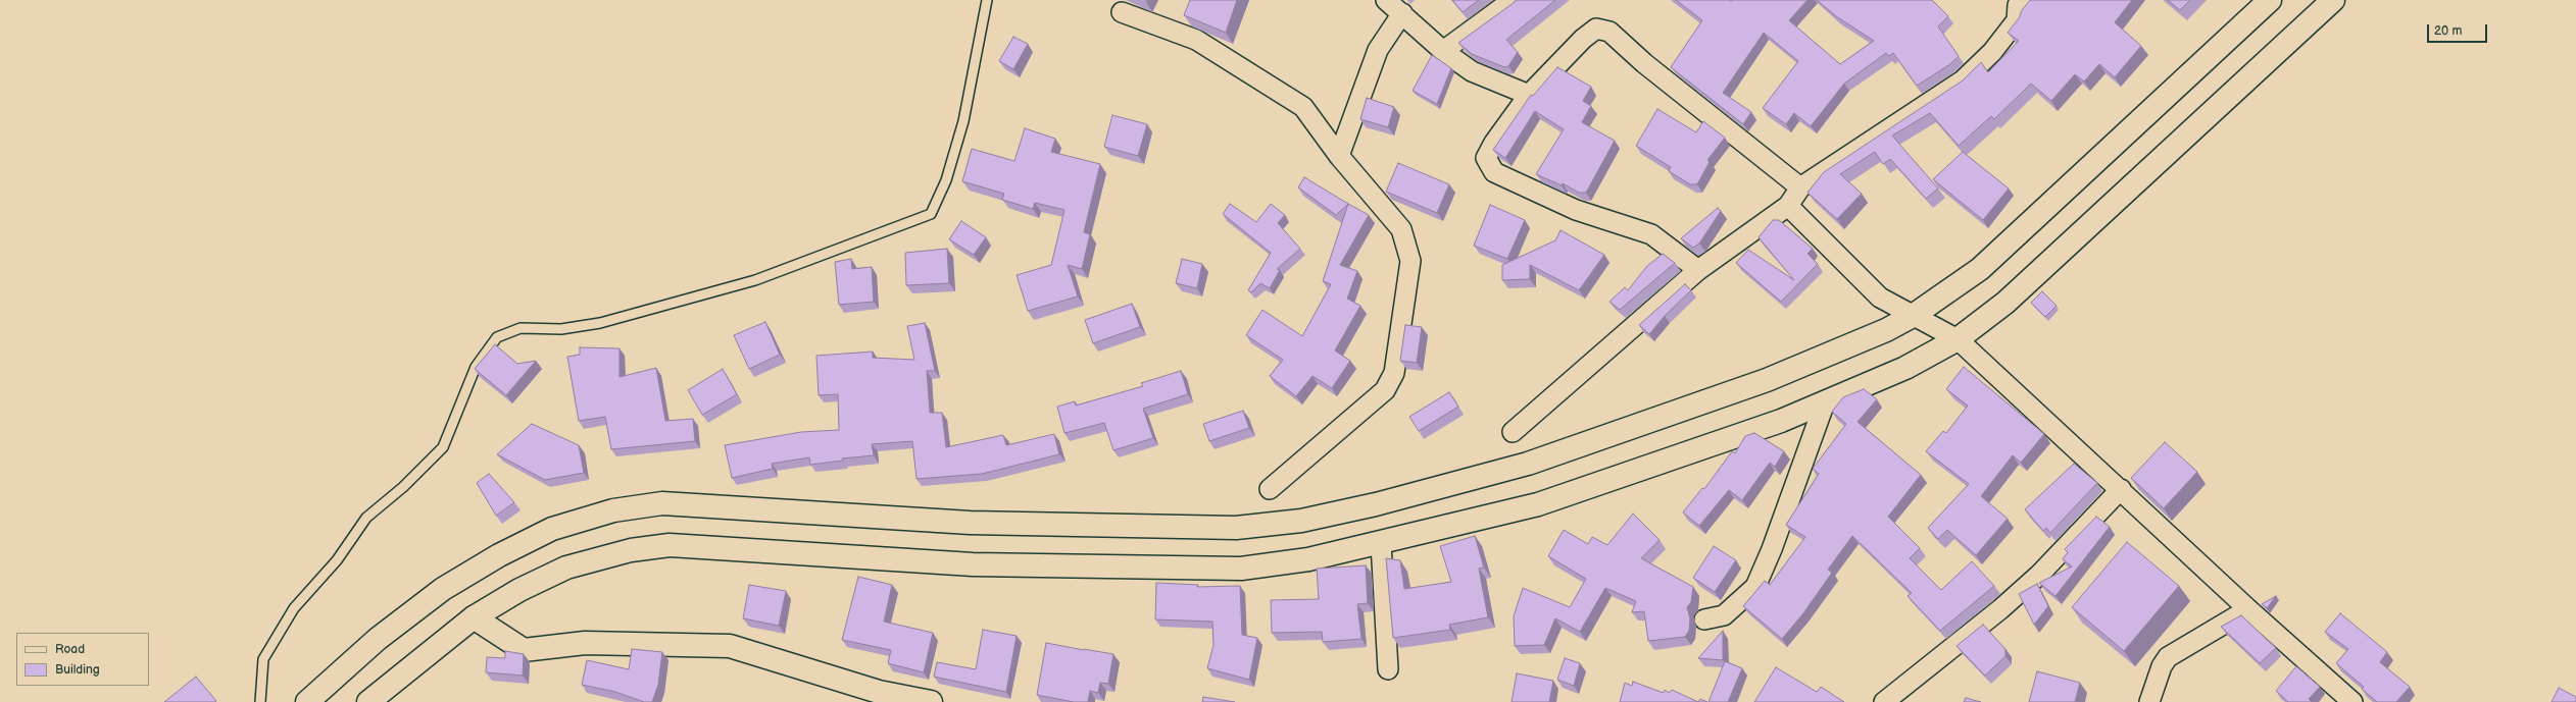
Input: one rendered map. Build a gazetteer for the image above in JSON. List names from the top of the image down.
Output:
{
  "legend": ["Road", "Building"],
  "scale_bar": "20 m"
}
